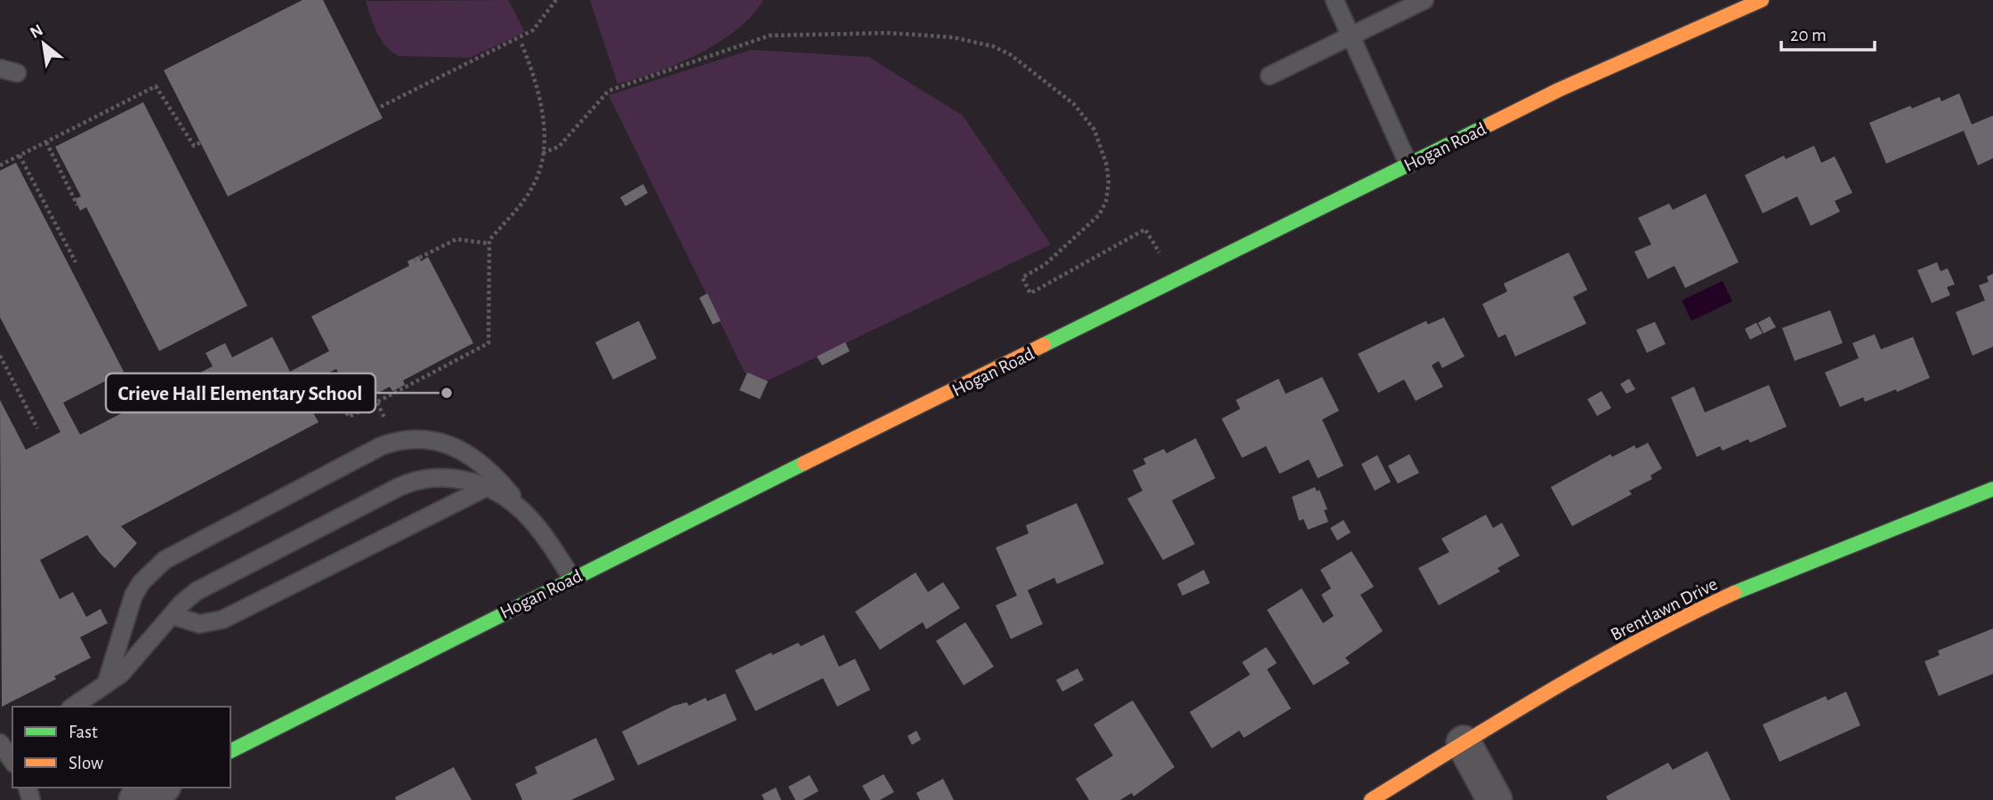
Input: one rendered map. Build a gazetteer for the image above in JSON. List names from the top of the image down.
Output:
{
  "streets": {
    "street": ["Hogan Road", "Brentlawn Drive"]
  },
  "places": ["Crieve Hall Elementary School"],
  "legend": ["Fast", "Slow"],
  "scale_bar": "20 m",
  "north": "top left"
}
